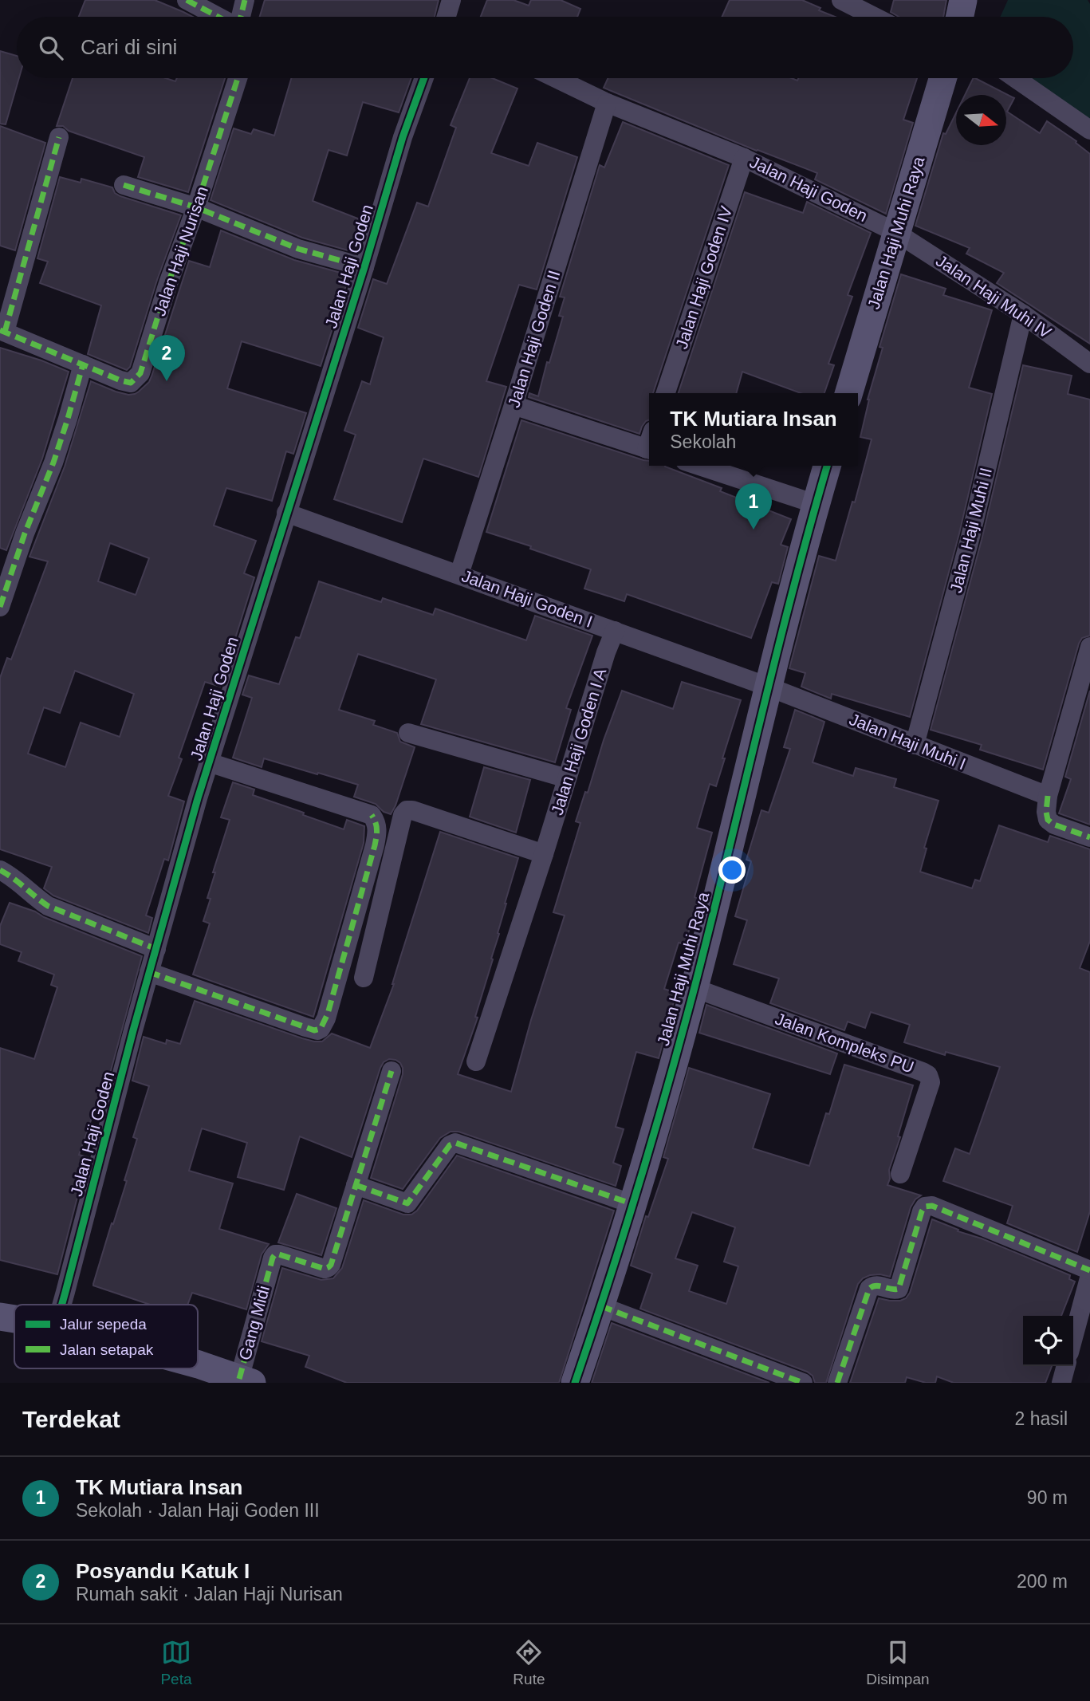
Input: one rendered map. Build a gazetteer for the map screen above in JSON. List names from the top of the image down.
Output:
{
  "streets": {
    "street": [
      "Jalan Haji Goden",
      "Jalan Haji Muhi Raya",
      "Jalan Haji Nurisan",
      "Jalan Haji Goden IV",
      "Jalan Haji Muhi IV",
      "Jalan Haji Goden II",
      "Jalan Haji Muhi II",
      "Jalan Haji Goden I",
      "Jalan Haji Goden I A",
      "Jalan Haji Muhi I",
      "Jalan Kompleks PU",
      "Gang Midi"
    ]
  },
  "crossings": [
    ["Jalan Haji Goden", "Jalan Haji Muhi Raya"],
    ["Jalan Haji Goden", "Jalan Haji Goden IV"],
    ["Jalan Haji Goden", "Jalan Haji Muhi IV"],
    ["Jalan Haji Goden", "Jalan Haji Goden II"],
    ["Jalan Haji Goden", "Jalan Haji Goden I"],
    ["Jalan Haji Muhi Raya", "Jalan Haji Muhi IV"],
    ["Jalan Haji Muhi Raya", "Jalan Haji Goden I"],
    ["Jalan Haji Muhi Raya", "Jalan Haji Muhi I"],
    ["Jalan Haji Muhi Raya", "Jalan Kompleks PU"],
    ["Jalan Haji Muhi IV", "Jalan Haji Muhi II"],
    ["Jalan Haji Goden II", "Jalan Haji Goden I"],
    ["Jalan Haji Muhi II", "Jalan Haji Muhi I"],
    ["Jalan Haji Goden I", "Jalan Haji Goden I A"],
    ["Jalan Haji Goden I", "Jalan Haji Muhi I"]
  ],
  "legend": ["Jalur sepeda", "Jalan setapak"],
  "north": "right",
  "page": {
    "search": "Cari di sini",
    "pins": ["2", "1"],
    "popup": ["TK Mutiara Insan", "Sekolah"],
    "heading": ["Terdekat", "2 hasil"],
    "list": [
      {
        "mark": "1",
        "name": "TK Mutiara Insan",
        "note": "Sekolah · Jalan Haji Goden III",
        "value": "90 m"
      },
      {
        "mark": "2",
        "name": "Posyandu Katuk I",
        "note": "Rumah sakit · Jalan Haji Nurisan",
        "value": "200 m"
      }
    ],
    "nav": ["Peta", "Rute", "Disimpan"]
  }
}
